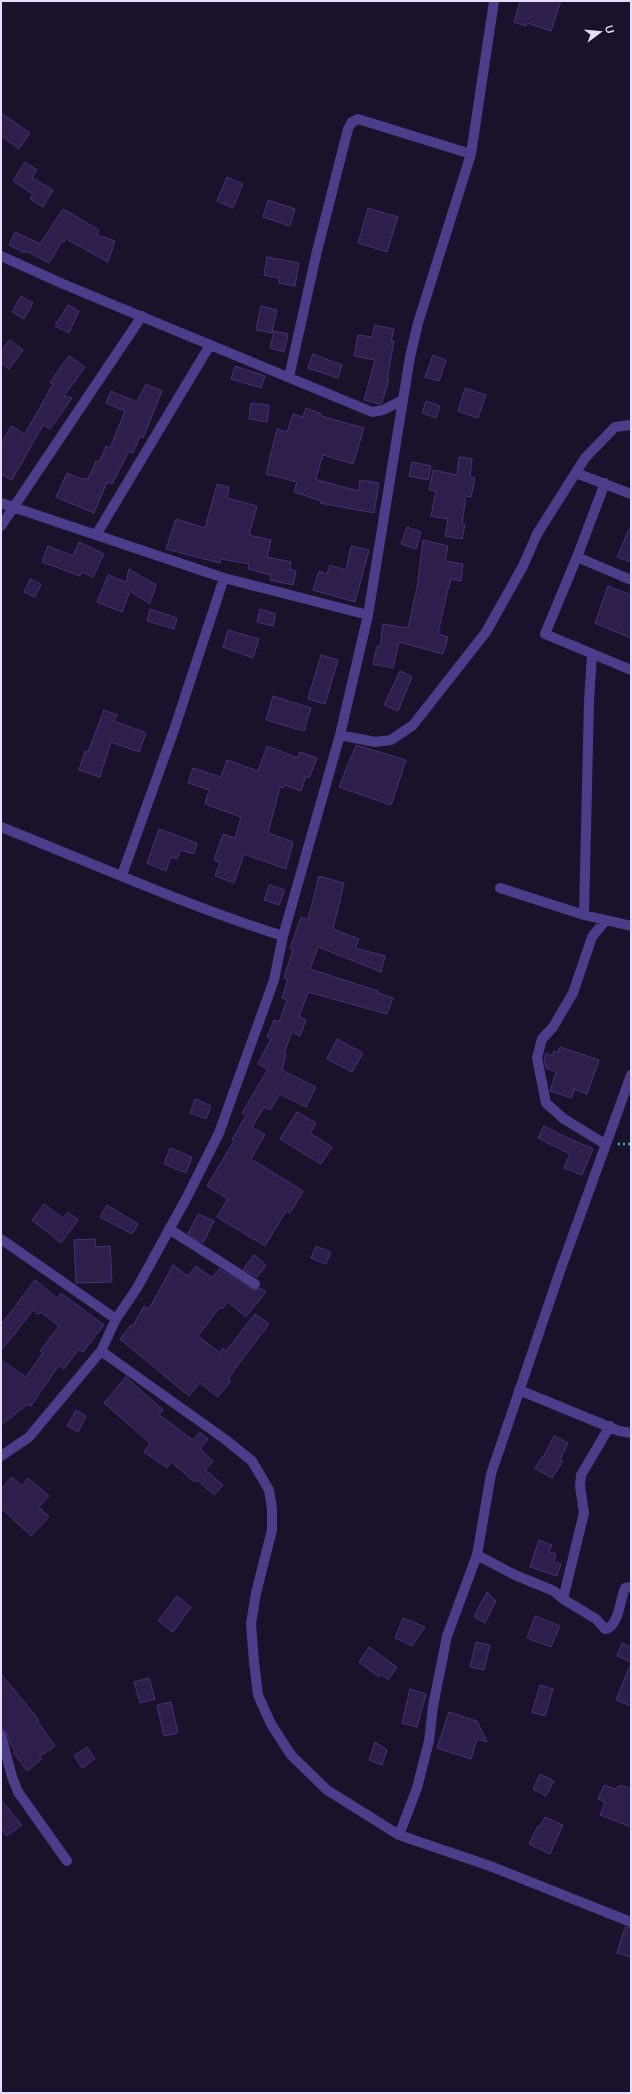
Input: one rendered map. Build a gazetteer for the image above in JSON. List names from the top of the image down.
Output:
{
  "north": "right"
}
